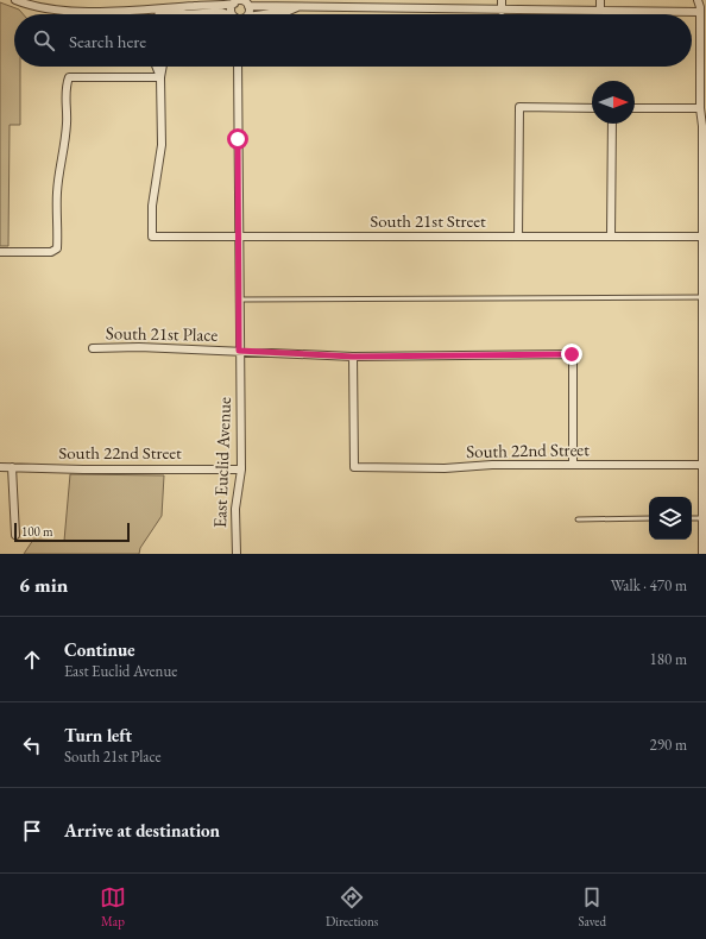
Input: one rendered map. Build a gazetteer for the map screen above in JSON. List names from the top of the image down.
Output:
{
  "streets": {
    "street": [
      "South 21st Street",
      "South 21st Place",
      "South 22nd Street",
      "East Euclid Avenue"
    ]
  },
  "crossings": [
    ["South 21st Street", "East Euclid Avenue"],
    ["South 21st Place", "South 22nd Street"],
    ["South 21st Place", "East Euclid Avenue"],
    ["South 22nd Street", "East Euclid Avenue"]
  ],
  "scale_bar": "100 m",
  "north": "right",
  "page": {
    "search": "Search here",
    "scale": "100 m",
    "heading": ["6 min", "Walk · 470 m"],
    "list": [
      ["Continue", "East Euclid Avenue", "180 m"],
      ["Turn left", "South 21st Place", "290 m"],
      "Arrive at destination"
    ],
    "nav": ["Map", "Directions", "Saved"]
  }
}
